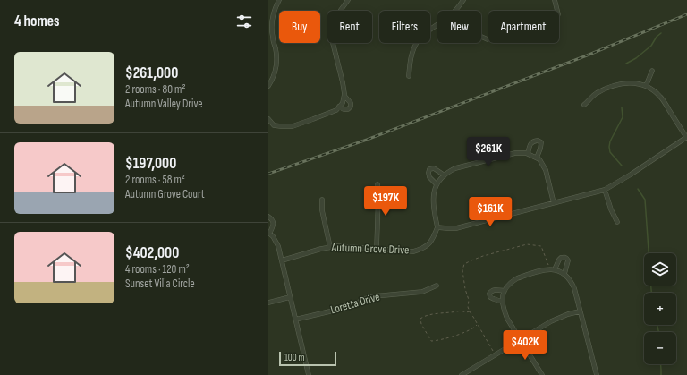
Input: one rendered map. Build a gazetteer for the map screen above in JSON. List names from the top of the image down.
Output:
{
  "streets": {
    "street": ["Autumn Grove Drive", "Loretta Drive"]
  },
  "scale_bar": "100 m",
  "page": {
    "heading": "4 homes",
    "chip": [
      "Buy",
      "Rent",
      "Filters",
      "New",
      "Apartment"
    ],
    "list": [
      {
        "name": "$261,000",
        "note": "2 rooms · 80 m² · Autumn Valley Drive"
      },
      {
        "name": "$197,000",
        "note": "2 rooms · 58 m² · Autumn Grove Court"
      },
      {
        "name": "$402,000",
        "note": "4 rooms · 120 m² · Sunset Villa Circle"
      }
    ],
    "price": [
      "$261K",
      "$197K",
      "$161K",
      "$402K"
    ],
    "map_buttons": ["+", "−"],
    "scale": "100 m"
  }
}
